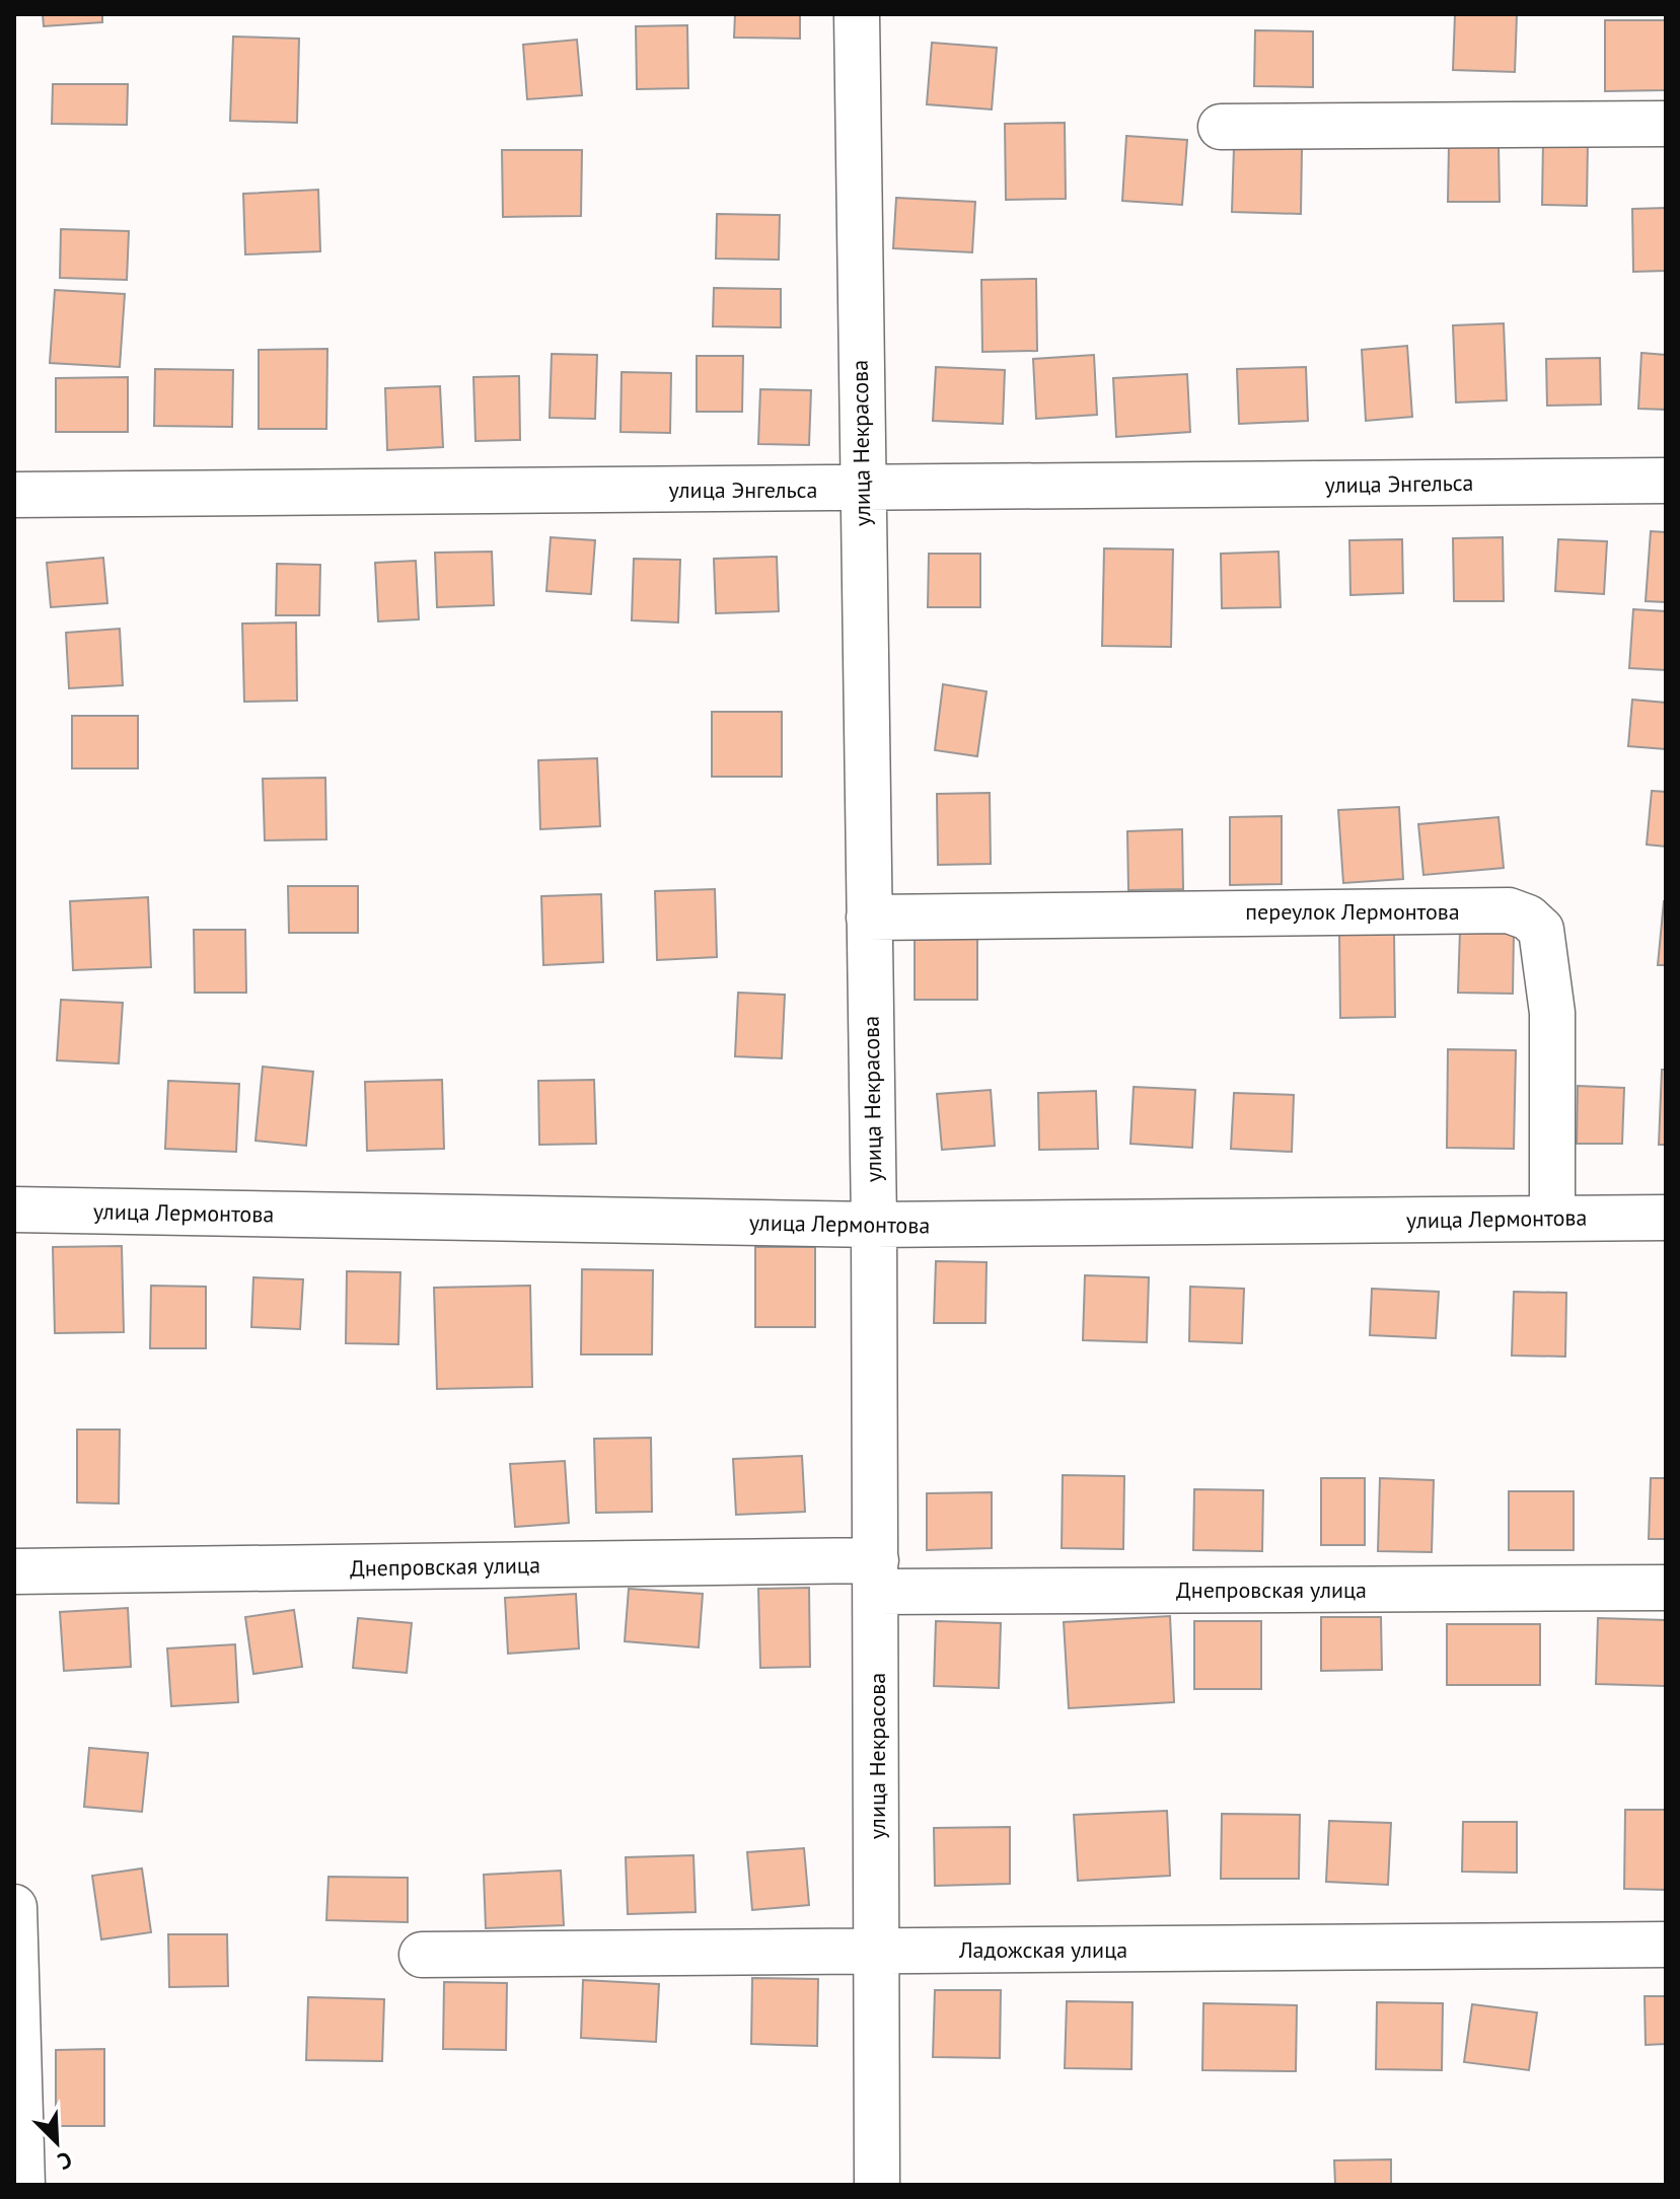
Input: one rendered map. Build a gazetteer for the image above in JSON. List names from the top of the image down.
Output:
{
  "streets": {
    "street": [
      "улица Некрасова",
      "улица Энгельса",
      "переулок Лермонтова",
      "улица Лермонтова",
      "Днепровская улица",
      "Ладожская улица"
    ]
  },
  "crossings": [
    ["улица Некрасова", "улица Энгельса"],
    ["улица Некрасова", "переулок Лермонтова"],
    ["улица Некрасова", "улица Лермонтова"],
    ["улица Некрасова", "Днепровская улица"],
    ["улица Некрасова", "Ладожская улица"],
    ["переулок Лермонтова", "улица Лермонтова"]
  ],
  "north": "bottom right"
}
